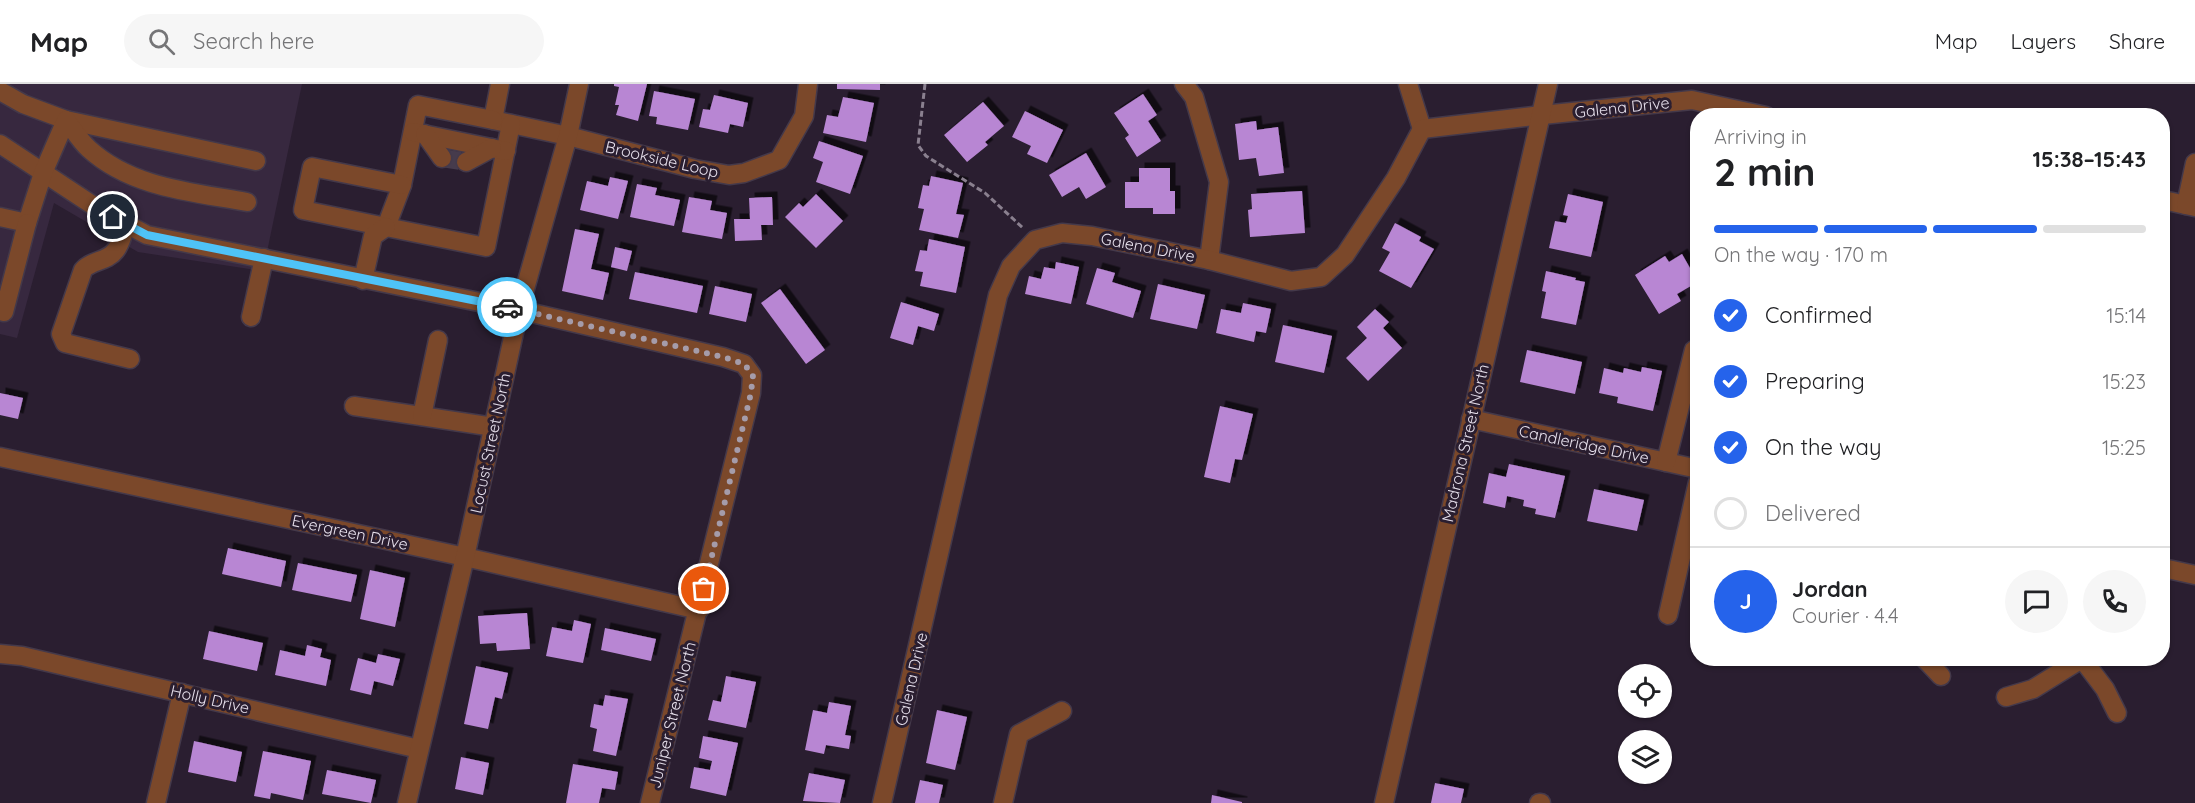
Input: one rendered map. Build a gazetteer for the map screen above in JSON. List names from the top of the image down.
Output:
{
  "streets": {
    "street": [
      "Galena Drive",
      "Brookside Loop",
      "Locust Street North",
      "Madrona Street North",
      "Candleridge Drive",
      "Evergreen Drive",
      "Holly Drive",
      "Juniper Street North"
    ]
  },
  "crossings": [
    ["Galena Drive", "Madrona Street North"],
    ["Brookside Loop", "Locust Street North"],
    ["Locust Street North", "Evergreen Drive"],
    ["Locust Street North", "Holly Drive"],
    ["Locust Street North", "Juniper Street North"],
    ["Madrona Street North", "Candleridge Drive"],
    ["Evergreen Drive", "Juniper Street North"]
  ],
  "page": {
    "header": "Map",
    "search": "Search here",
    "nav": ["Map", "Layers", "Share"],
    "heading": ["2 min", "Arriving in", "15:38–15:43"],
    "panel": ["Jordan", "Courier · 4.4"],
    "bar": "On the way · 170 m",
    "list": [
      ["Confirmed", "15:14"],
      ["Preparing", "15:23"],
      ["On the way", "15:25"],
      "Delivered"
    ],
    "round": "J"
  }
}
